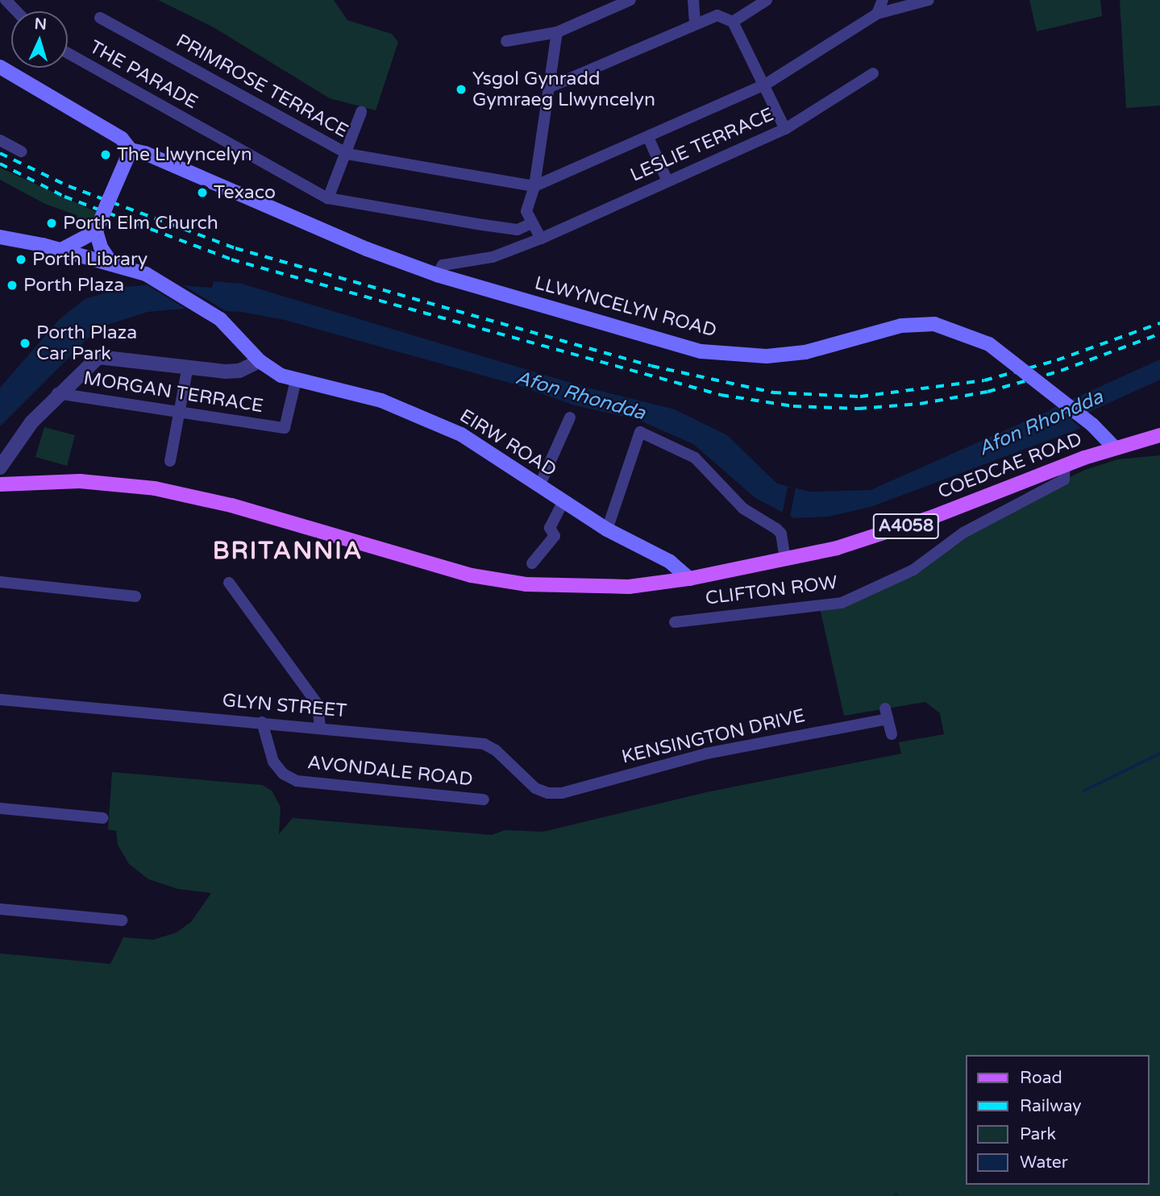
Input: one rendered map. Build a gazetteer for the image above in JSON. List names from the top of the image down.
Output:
{
  "streets": {
    "main road": [
      "LLWYNCELYN ROAD",
      "EIRW ROAD",
      "COEDCAE ROAD",
      "A4058"
    ],
    "street": [
      "THE PARADE",
      "PRIMROSE TERRACE",
      "LESLIE TERRACE",
      "MORGAN TERRACE",
      "CLIFTON ROW",
      "GLYN STREET",
      "KENSINGTON DRIVE",
      "AVONDALE ROAD"
    ]
  },
  "crossings": [
    ["LESLIE TERRACE", "LLWYNCELYN ROAD"],
    ["LLWYNCELYN ROAD", "COEDCAE ROAD"],
    ["LLWYNCELYN ROAD", "A4058"],
    ["MORGAN TERRACE", "EIRW ROAD"],
    ["EIRW ROAD", "COEDCAE ROAD"],
    ["EIRW ROAD", "A4058"],
    ["COEDCAE ROAD", "A4058"],
    ["COEDCAE ROAD", "CLIFTON ROW"],
    ["GLYN STREET", "KENSINGTON DRIVE"],
    ["GLYN STREET", "AVONDALE ROAD"]
  ],
  "districts": ["BRITANNIA"],
  "water": ["Afon Rhondda"],
  "places": [
    "Ysgol Gynradd Gymraeg Llwyncelyn",
    "The Llwyncelyn",
    "Texaco",
    "Porth Elm Church",
    "Porth Library",
    "Porth Plaza",
    "Porth Plaza Car Park"
  ],
  "legend": [
    "Road",
    "Railway",
    "Park",
    "Water"
  ],
  "north": "top"
}
